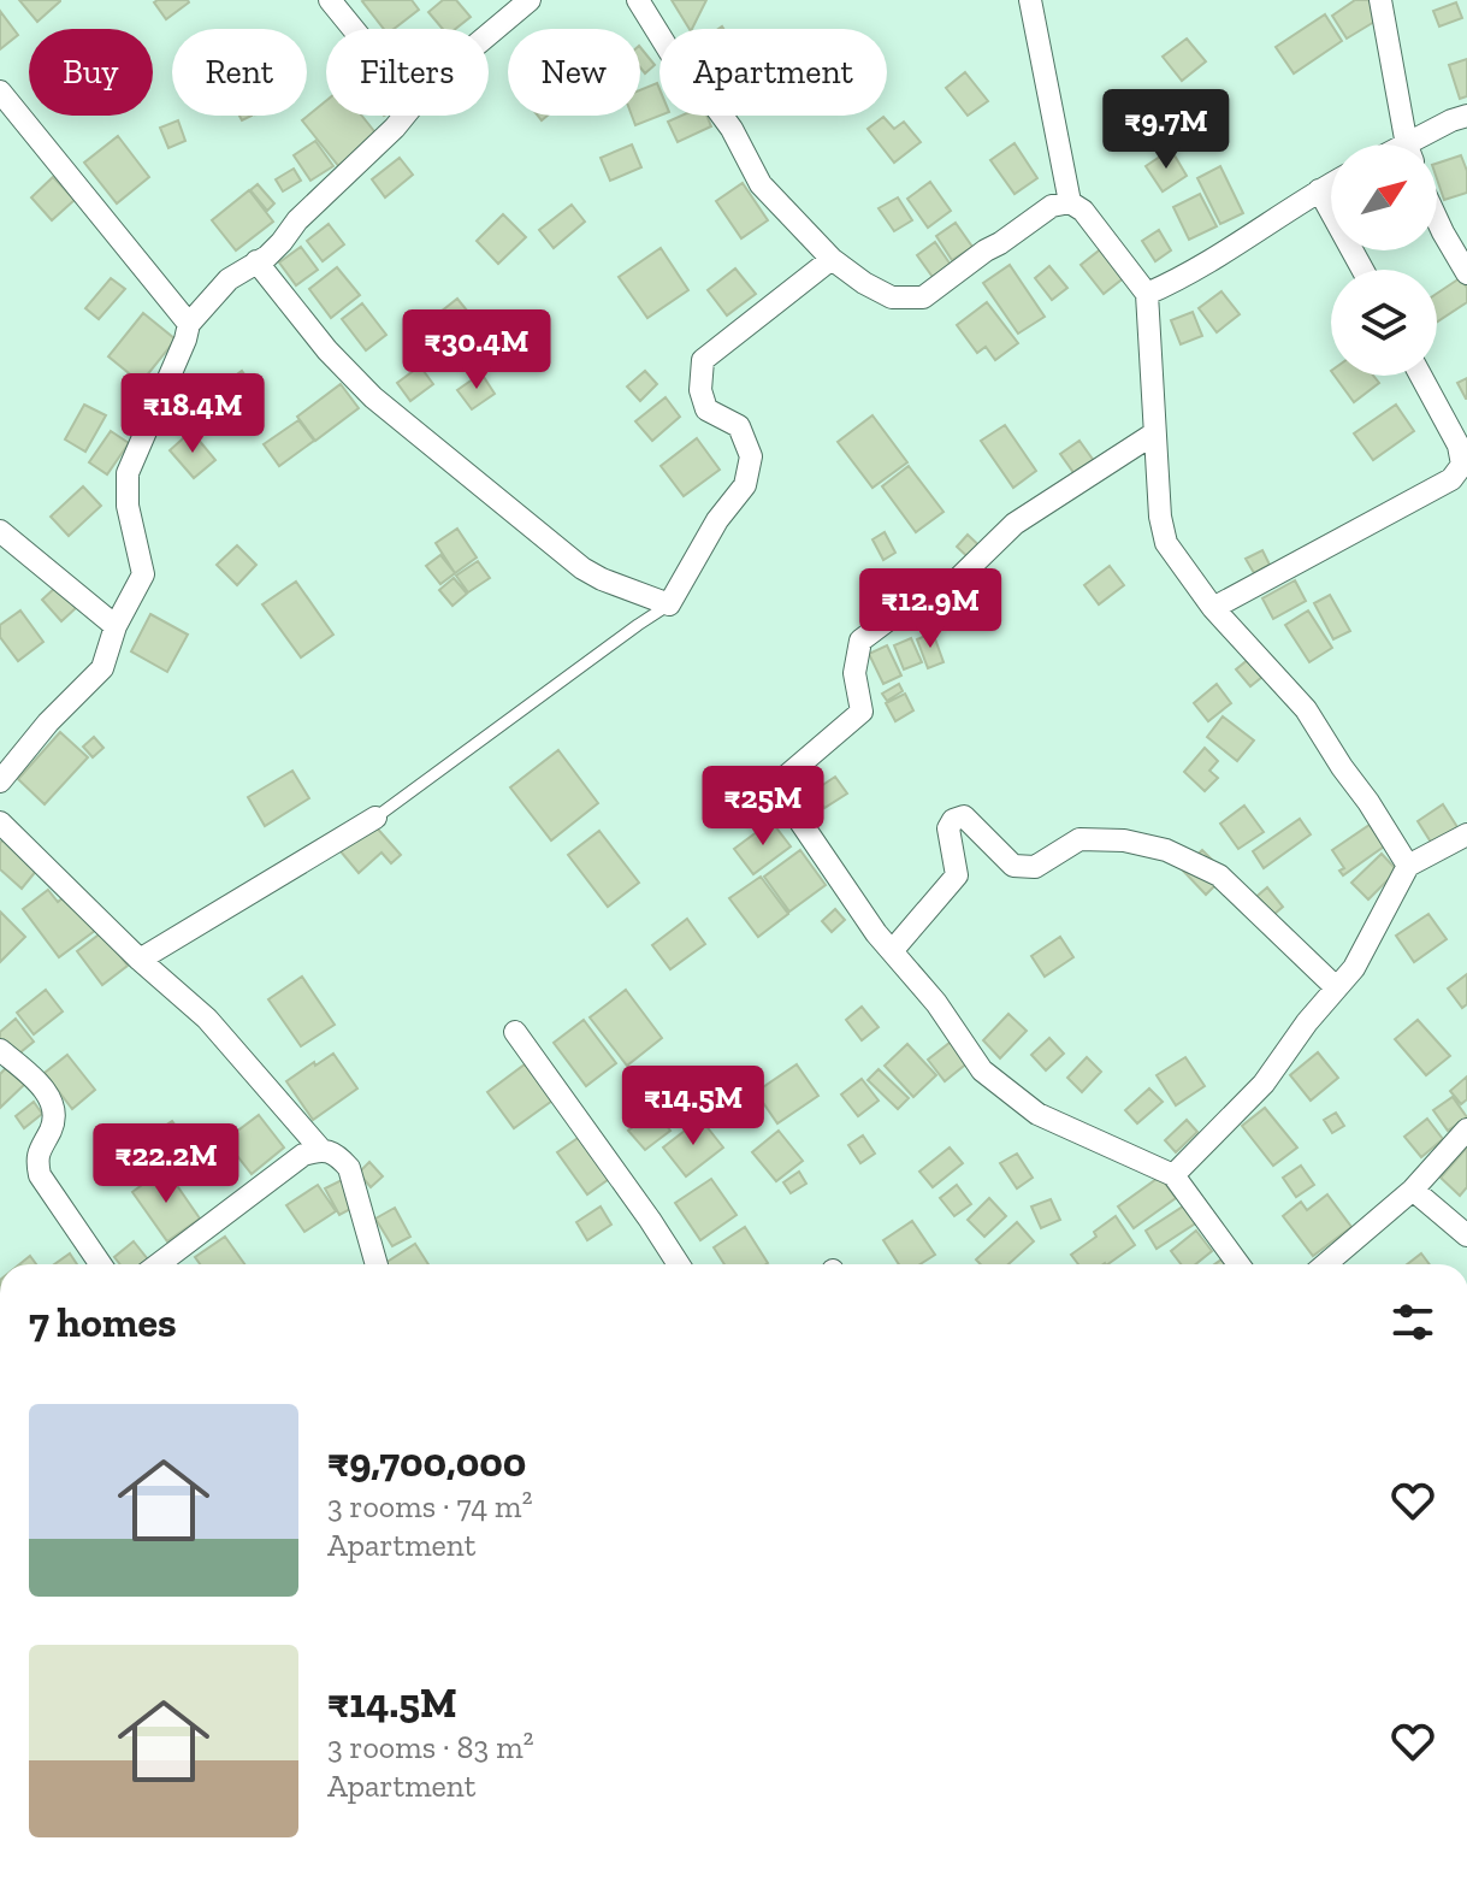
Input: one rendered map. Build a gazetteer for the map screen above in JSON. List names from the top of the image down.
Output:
{
  "north": "top right",
  "page": {
    "chip": [
      "Buy",
      "Rent",
      "Filters",
      "New",
      "Apartment"
    ],
    "price": [
      "₹9.7M",
      "₹30.4M",
      "₹18.4M",
      "₹12.9M",
      "₹25M",
      "₹14.5M",
      "₹22.2M"
    ],
    "heading": "7 homes",
    "list": [
      {
        "name": "₹9,700,000",
        "note": "3 rooms · 74 m² · Apartment"
      },
      {
        "name": "₹14.5M",
        "note": "3 rooms · 83 m² · Apartment"
      }
    ]
  }
}
